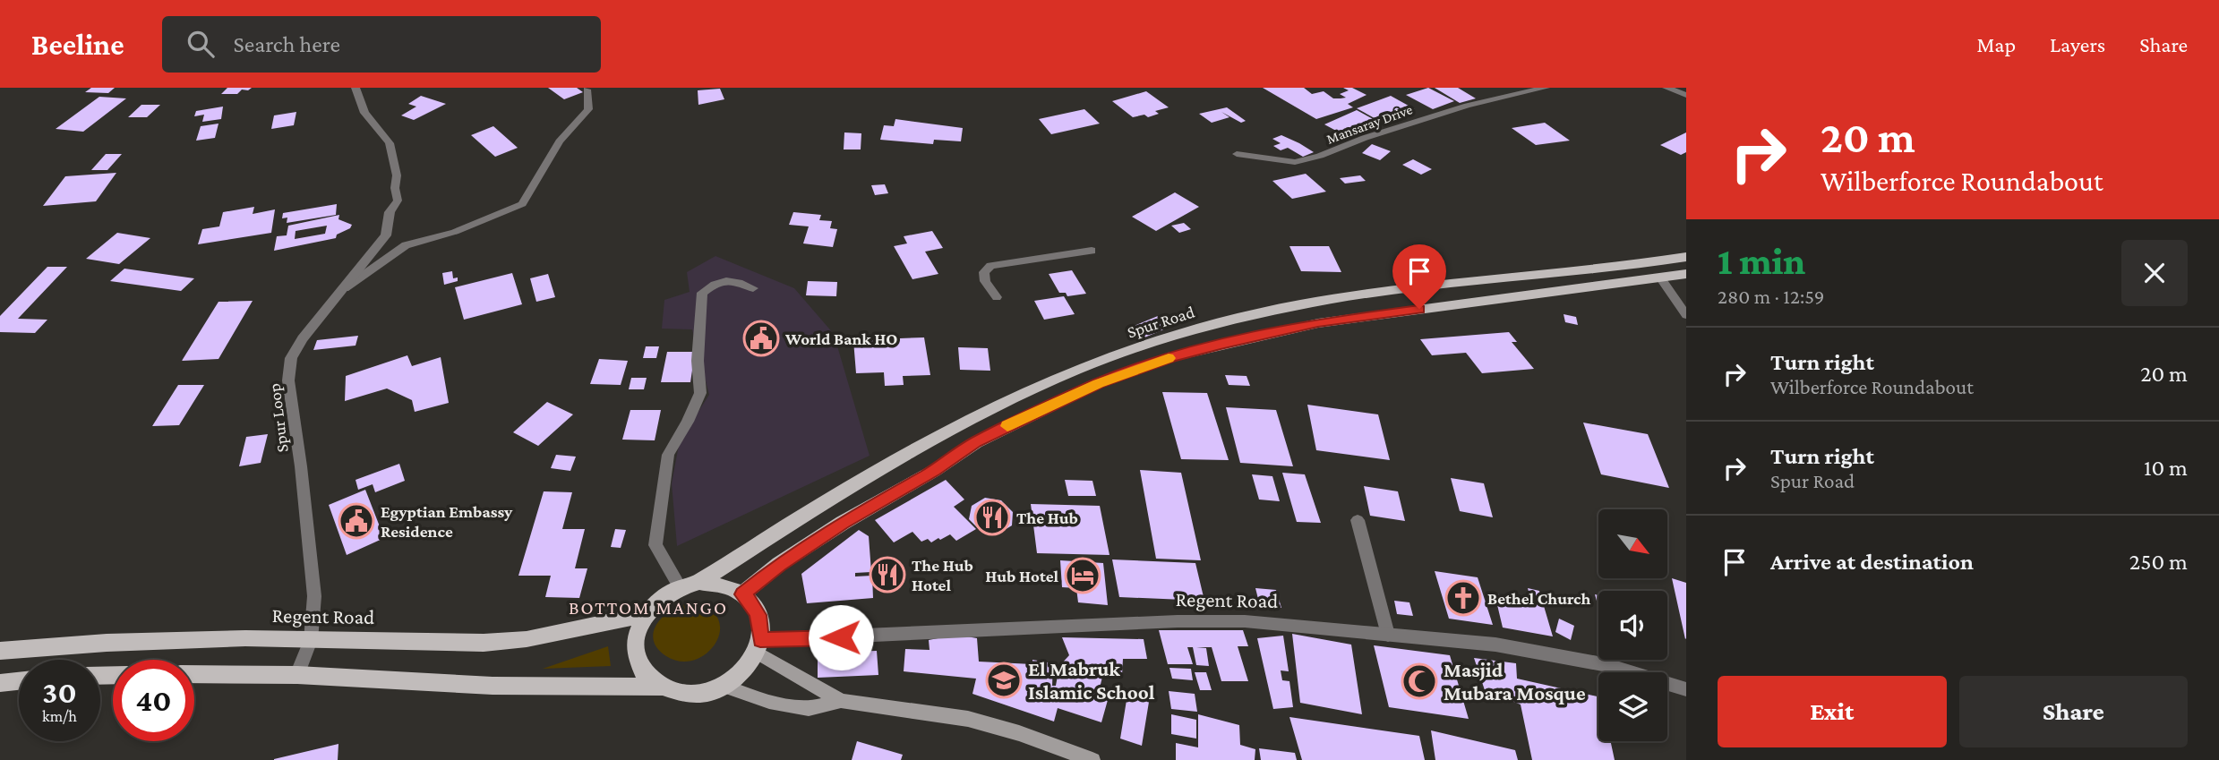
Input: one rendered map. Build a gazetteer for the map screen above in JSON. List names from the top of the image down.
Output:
{
  "streets": {
    "main road": ["Spur Road", "Regent Road"],
    "street": ["Mansaray Drive", "Spur Loop"]
  },
  "crossings": [
    ["Spur Road", "Regent Road"],
    ["Spur Loop", "Regent Road"]
  ],
  "districts": ["BOTTOM MANGO"],
  "places": {
    "public building": ["World Bank HO", "Egyptian Embassy Residence"],
    "restaurant": ["The Hub", "The Hub Hotel"],
    "hotel": ["Hub Hotel"],
    "church": ["Bethel Church"],
    "school or university": ["El Mabruk Islamic School"],
    "mosque": ["Masjid Mubara Mosque"]
  },
  "north": "bottom right",
  "page": {
    "header": "Beeline",
    "search": "Search here",
    "nav": ["Map", "Layers", "Share"],
    "turn": ["20 m", "Wilberforce Roundabout"],
    "heading": ["1 min", "280 m · 12:59"],
    "list": [
      {
        "name": "Turn right",
        "note": "Wilberforce Roundabout",
        "value": "20 m"
      },
      {
        "name": "Turn right",
        "note": "Spur Road",
        "value": "10 m"
      },
      {
        "name": "Arrive at destination",
        "value": "250 m"
      }
    ],
    "speed": "30 km/h",
    "limit": "40",
    "buttons": ["Exit", "Share"]
  }
}
